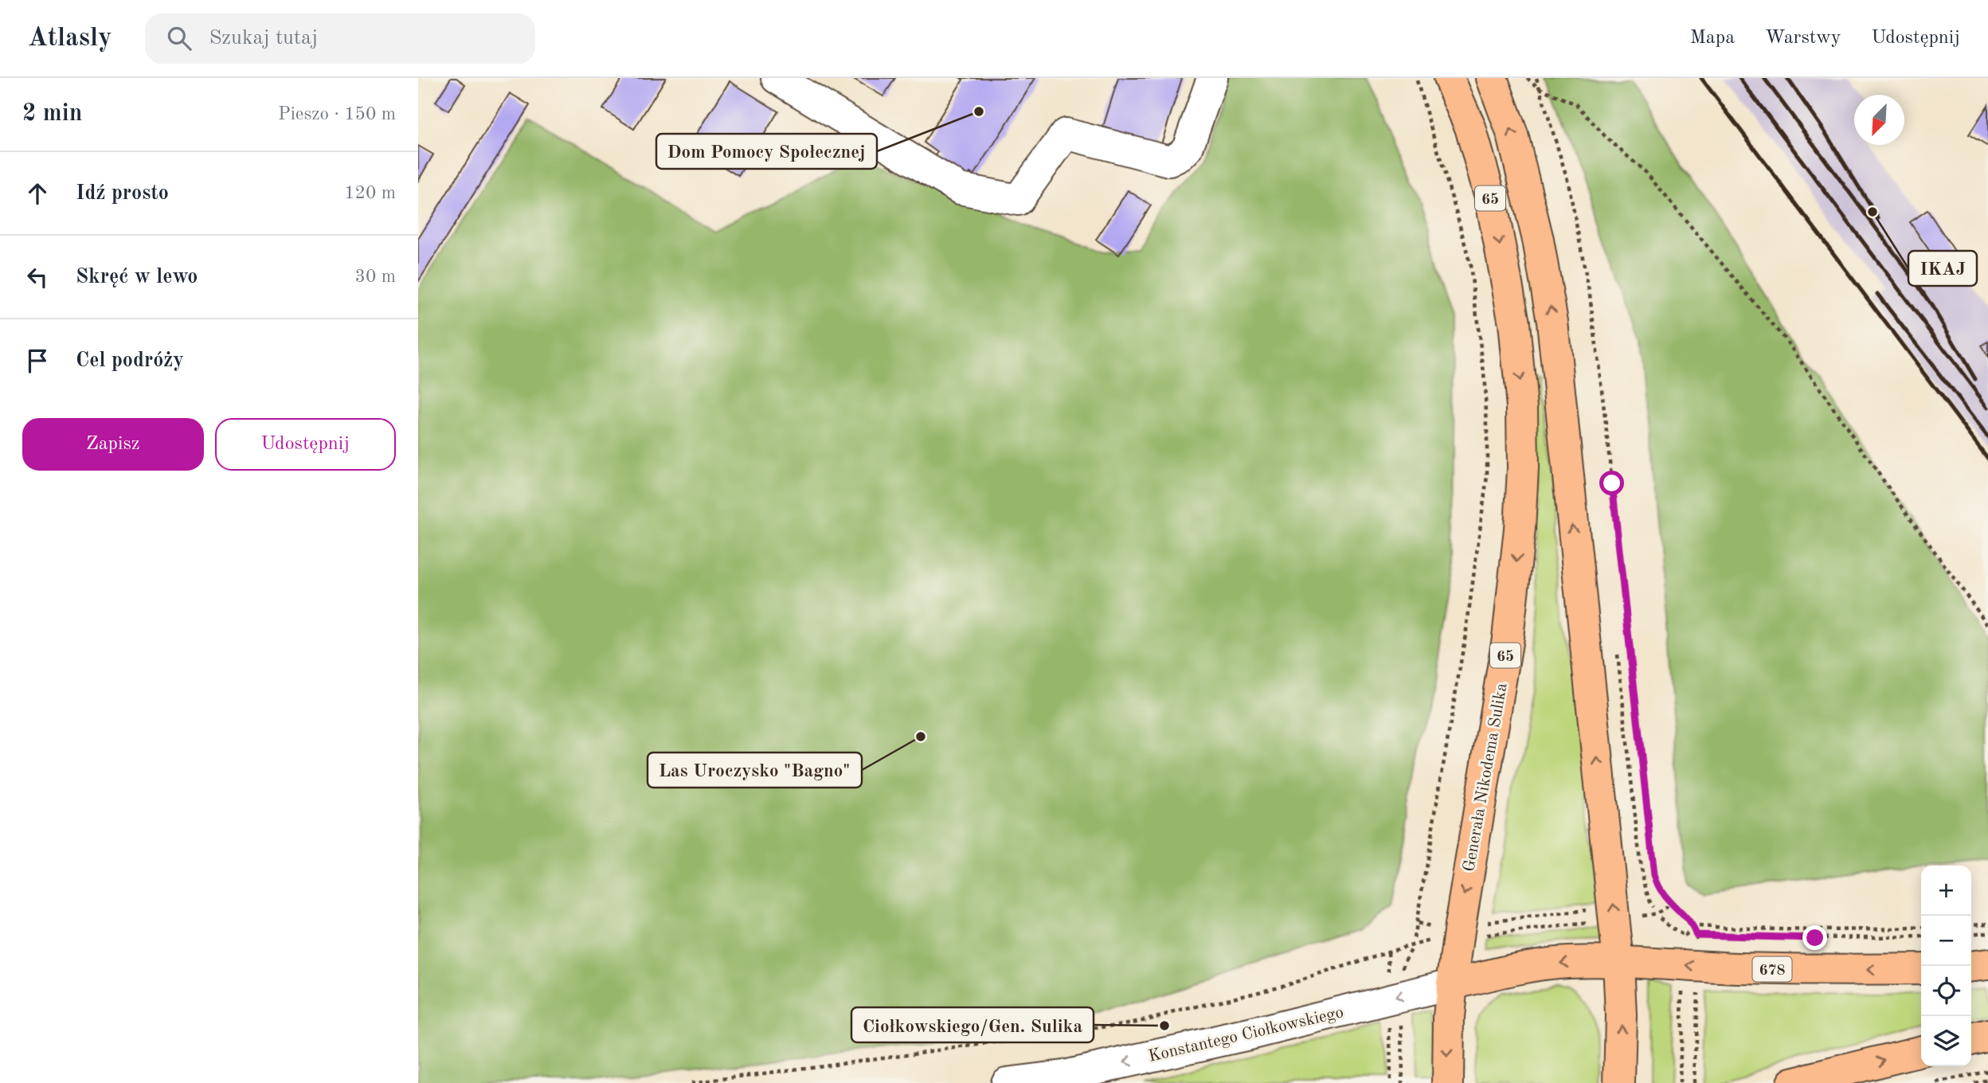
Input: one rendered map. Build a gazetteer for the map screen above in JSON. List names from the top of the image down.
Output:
{
  "streets": {
    "main road": ["65", "Generała Nikodema Sulika", "678"],
    "street": ["Konstantego Ciołkowskiego"]
  },
  "crossings": [
    ["65", "Generała Nikodema Sulika"],
    ["65", "678"],
    ["65", "Konstantego Ciołkowskiego"],
    ["Generała Nikodema Sulika", "678"],
    ["Generała Nikodema Sulika", "Konstantego Ciołkowskiego"],
    ["678", "Konstantego Ciołkowskiego"]
  ],
  "one_way": ["Konstantego Ciołkowskiego"],
  "places": [
    "Dom Pomocy Społecznej",
    "IKAJ",
    "Las Uroczysko \"Bagno\"",
    "Ciołkowskiego/Gen. Sulika"
  ],
  "north": "bottom left",
  "page": {
    "header": "Atlasly",
    "search": "Szukaj tutaj",
    "nav": ["Mapa", "Warstwy", "Udostępnij"],
    "heading": ["2 min", "Pieszo · 150 m"],
    "list": [
      ["Idź prosto", "120 m"],
      ["Skręć w lewo", "30 m"],
      "Cel podróży"
    ],
    "buttons": ["Zapisz", "Udostępnij"],
    "map_buttons": ["+", "−"]
  }
}
